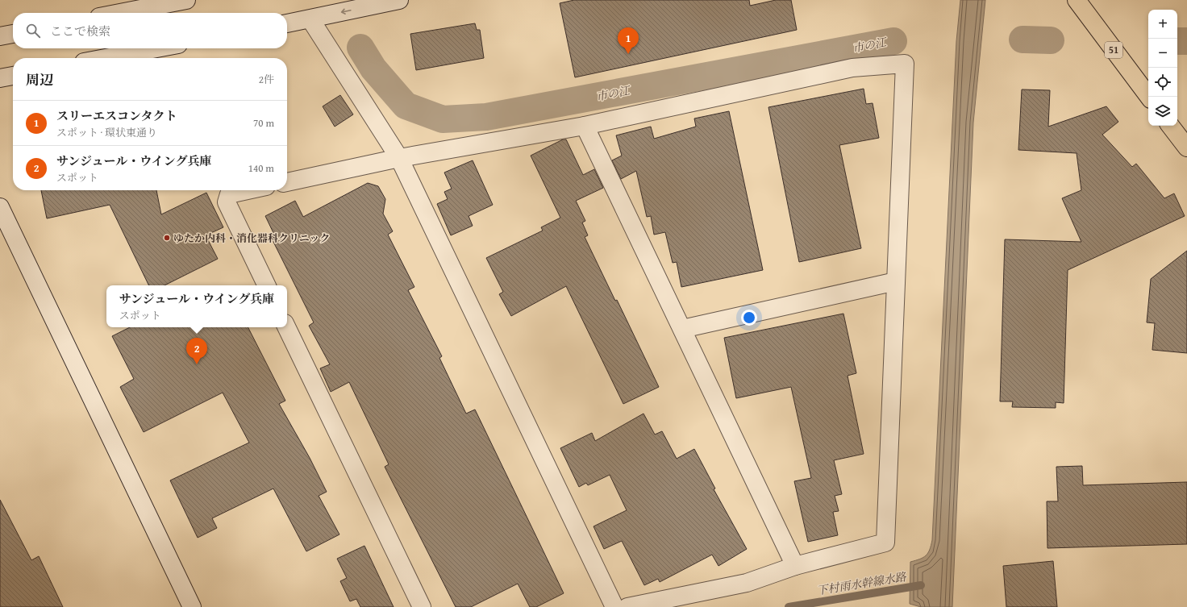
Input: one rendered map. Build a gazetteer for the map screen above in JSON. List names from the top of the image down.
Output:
{
  "streets": {
    "main road": ["51"]
  },
  "water": ["市の江", "下村雨水幹線水路"],
  "places": ["ゆたか内科・消化器科クリニック"],
  "page": {
    "map_buttons": ["+", "−"],
    "search": "ここで検索",
    "pins": ["1", "2"],
    "heading": ["周辺", "2件"],
    "list": [
      {
        "mark": "1",
        "name": "スリーエスコンタクト",
        "note": "スポット · 環状東通り",
        "value": "70 m"
      },
      {
        "mark": "2",
        "name": "サンジュール・ウイング兵庫",
        "note": "スポット",
        "value": "140 m"
      }
    ],
    "popup": ["サンジュール・ウイング兵庫", "スポット"]
  }
}
